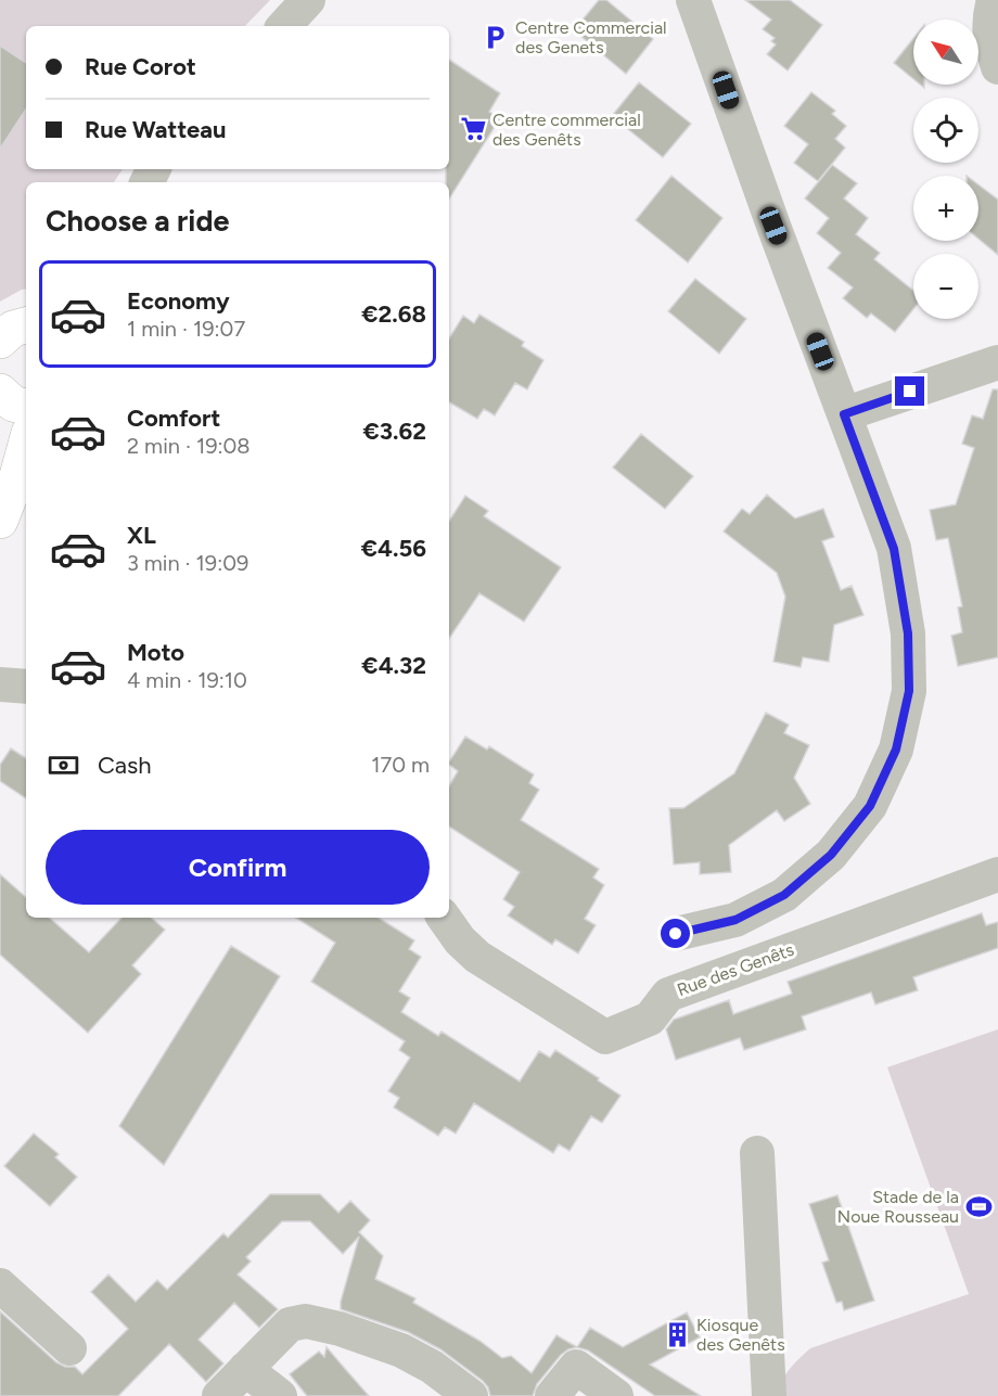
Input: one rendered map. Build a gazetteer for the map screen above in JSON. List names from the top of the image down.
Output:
{
  "streets": {
    "street": ["Rue des Genêts"]
  },
  "places": {
    "parking": ["Centre Commercial des Genets"],
    "supermarket": ["Centre commercial des Genêts"],
    "sports": ["Stade de la Noue Rousseau"],
    "building": ["Kiosque des Genêts"]
  },
  "north": "top left",
  "page": {
    "map_buttons": ["+", "−"],
    "banner": ["Rue Corot", "Rue Watteau"],
    "heading": "Choose a ride",
    "list": [
      {
        "name": "Economy",
        "note": "1 min · 19:07",
        "value": "€2.68"
      },
      {
        "name": "Comfort",
        "note": "2 min · 19:08",
        "value": "€3.62"
      },
      {
        "name": "XL",
        "note": "3 min · 19:09",
        "value": "€4.56"
      },
      {
        "name": "Moto",
        "note": "4 min · 19:10",
        "value": "€4.32"
      }
    ],
    "pay": ["Cash", "170 m"],
    "buttons": "Confirm"
  }
}
